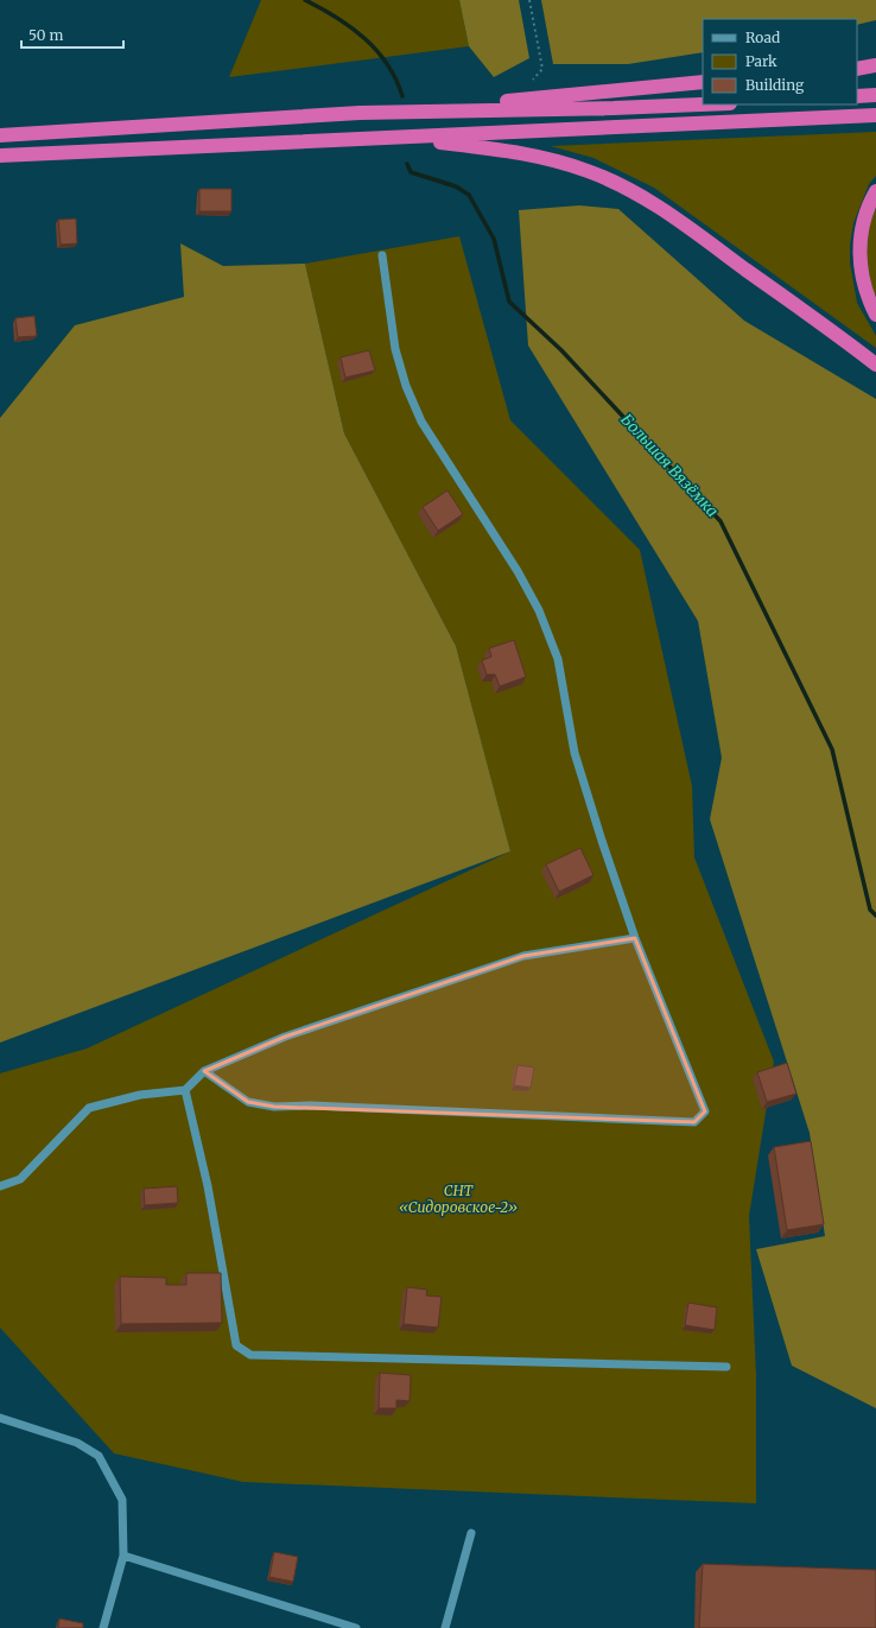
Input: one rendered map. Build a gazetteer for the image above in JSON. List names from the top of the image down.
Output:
{
  "water": ["Большая Вязёмка"],
  "parks": ["СНТ «Сидоровское-2»"],
  "legend": ["Road", "Park", "Building"],
  "scale_bar": "50 m"
}
